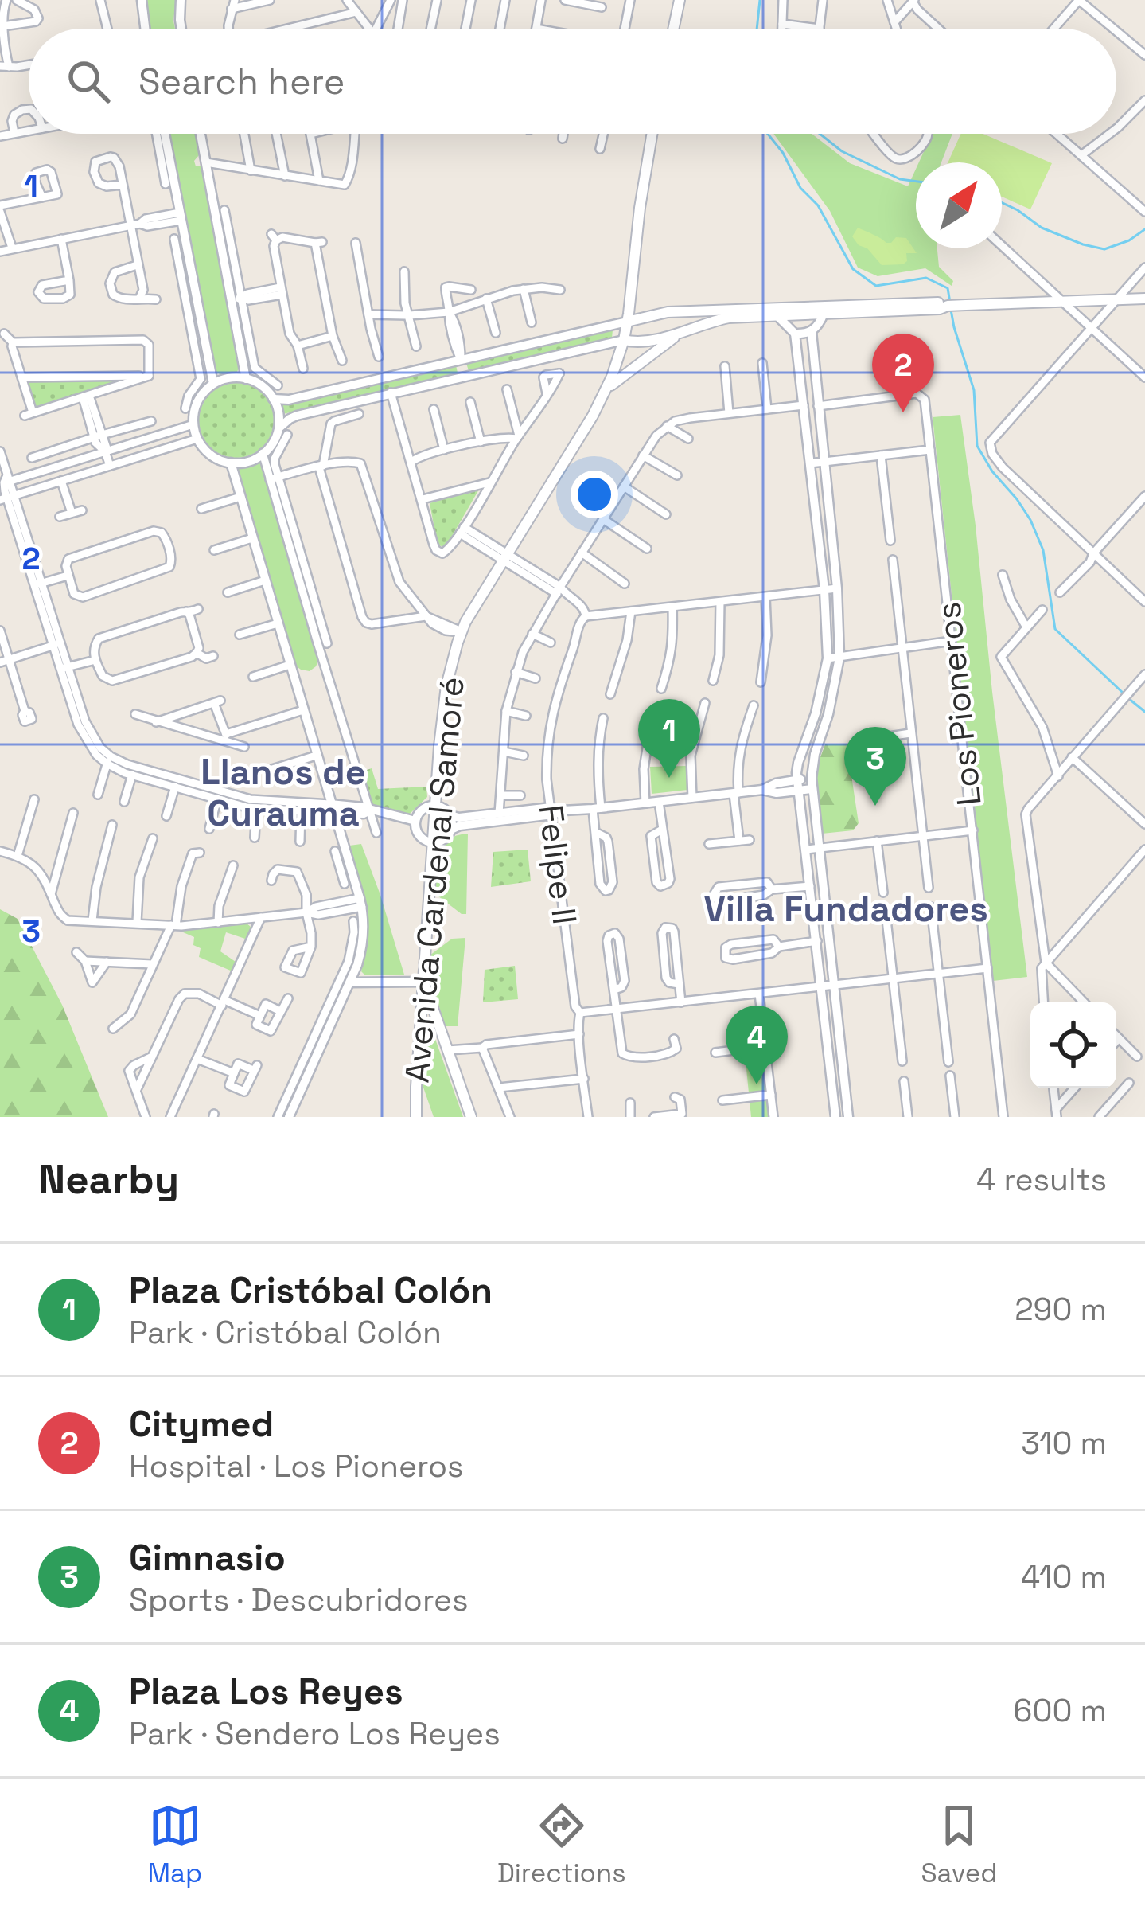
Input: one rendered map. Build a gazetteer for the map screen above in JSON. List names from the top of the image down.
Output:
{
  "streets": {
    "main road": ["Avenida Cardenal Samoré"],
    "street": ["Los Pioneros", "Felipe II"]
  },
  "districts": ["Llanos de Curauma", "Villa Fundadores"],
  "north": "top right",
  "page": {
    "search": "Search here",
    "pins": [
      "2",
      "1",
      "3",
      "4"
    ],
    "heading": ["Nearby", "4 results"],
    "list": [
      {
        "mark": "1",
        "name": "Plaza Cristóbal Colón",
        "note": "Park · Cristóbal Colón",
        "value": "290 m"
      },
      {
        "mark": "2",
        "name": "Citymed",
        "note": "Hospital · Los Pioneros",
        "value": "310 m"
      },
      {
        "mark": "3",
        "name": "Gimnasio",
        "note": "Sports · Descubridores",
        "value": "410 m"
      },
      {
        "mark": "4",
        "name": "Plaza Los Reyes",
        "note": "Park · Sendero Los Reyes",
        "value": "600 m"
      }
    ],
    "nav": ["Map", "Directions", "Saved"]
  },
  "grid": {
    "rows": ["1", "2", "3"]
  }
}
